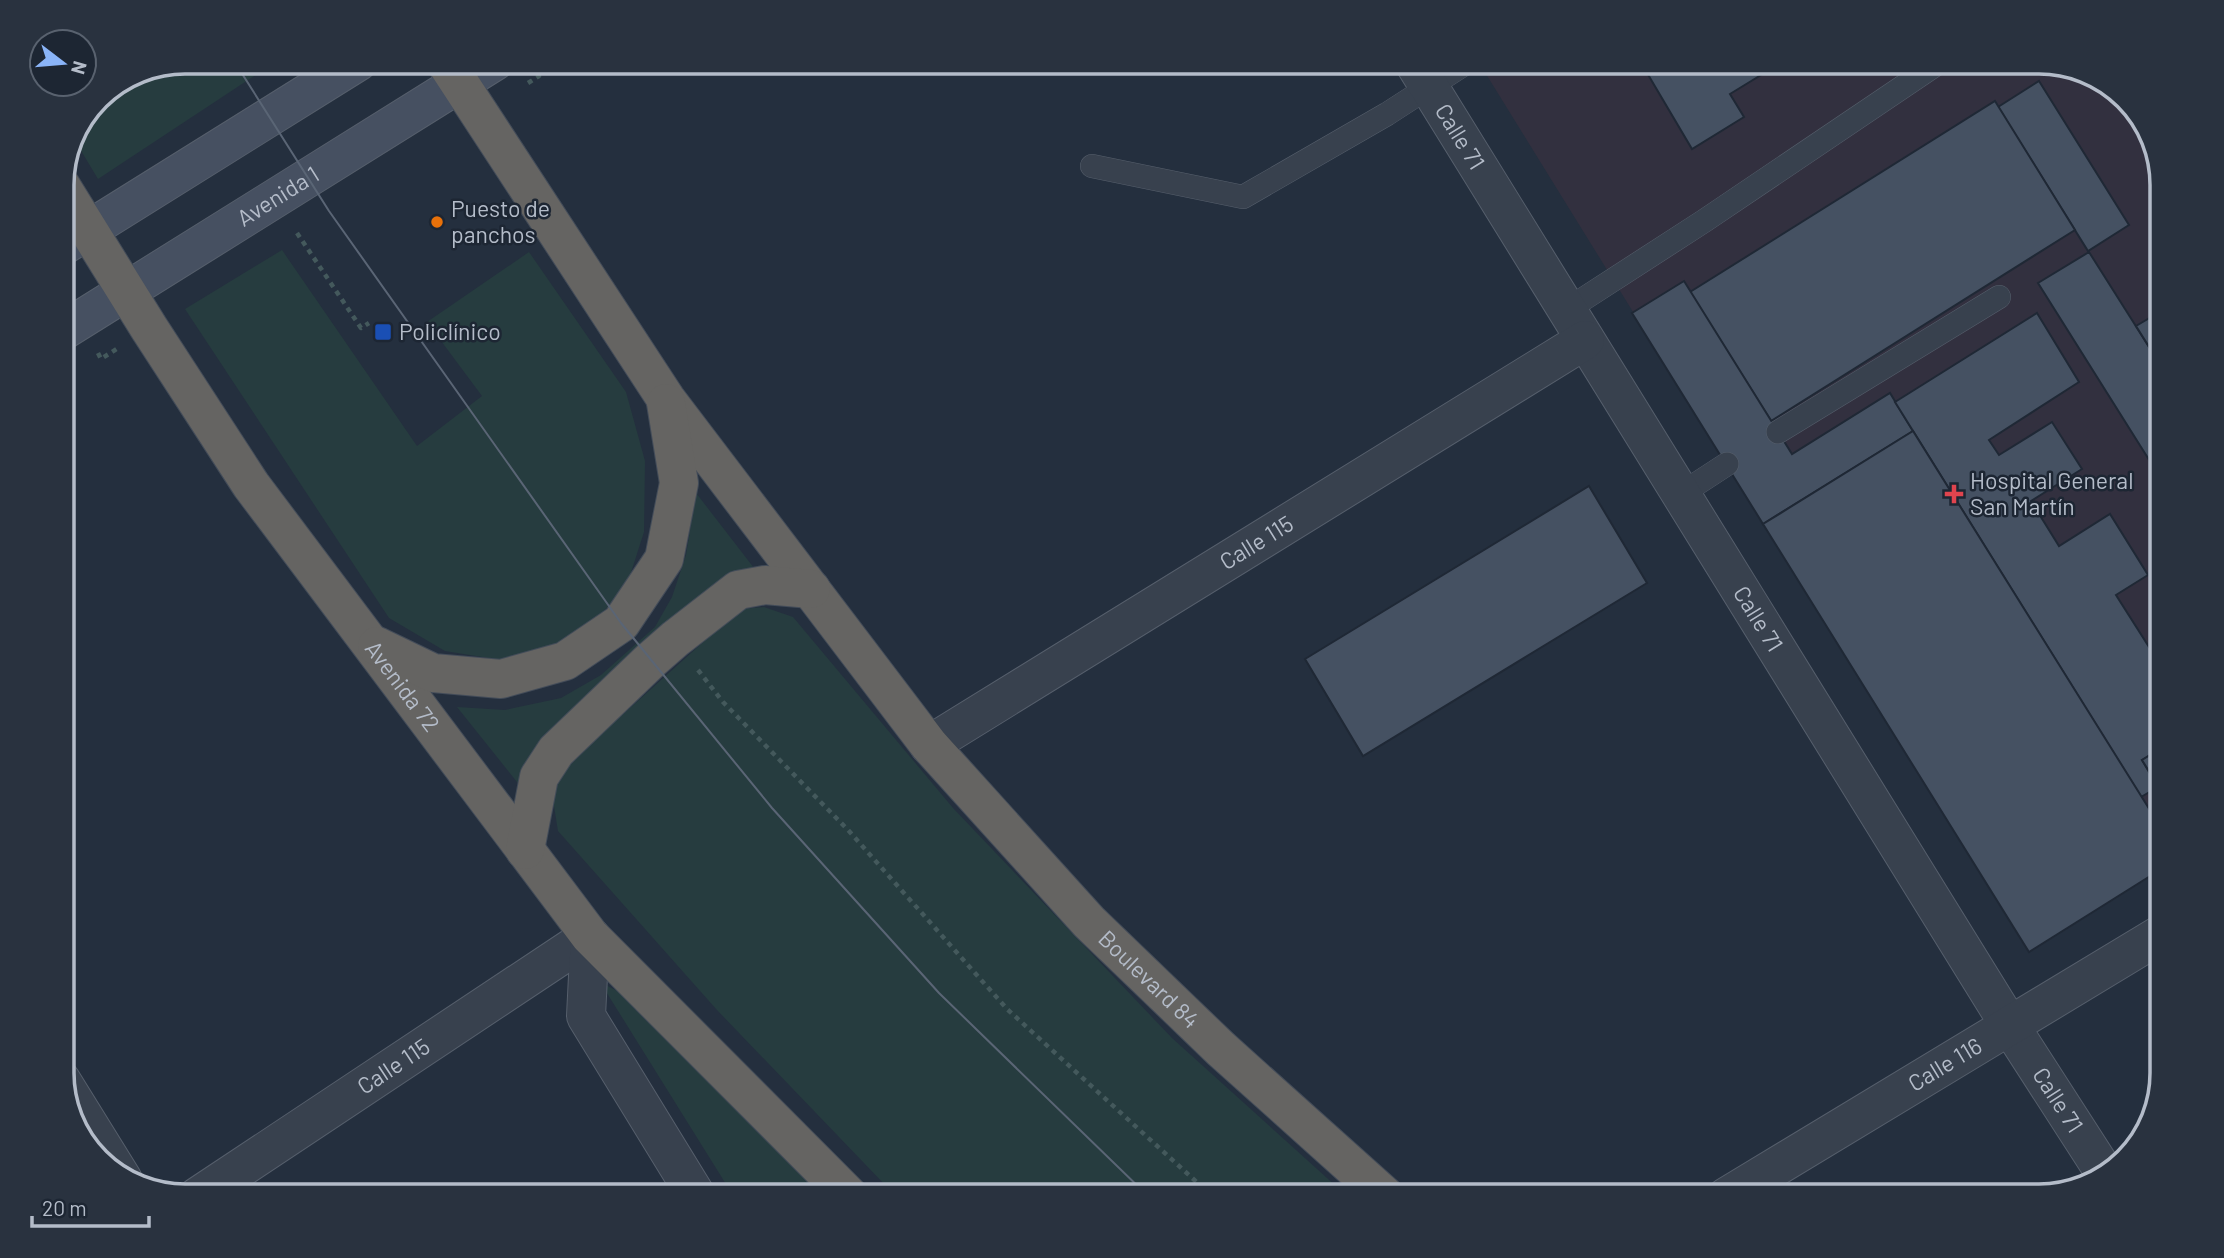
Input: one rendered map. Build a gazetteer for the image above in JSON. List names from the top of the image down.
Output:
{
  "streets": {
    "highway": ["Avenida 72", "Boulevard 84"],
    "main road": ["Avenida 1"],
    "street": ["Calle 71", "Calle 115", "Calle 116"]
  },
  "crossings": [
    ["Calle 71", "Calle 115"],
    ["Calle 71", "Calle 116"],
    ["Avenida 1", "Avenida 72"],
    ["Calle 115", "Avenida 72"],
    ["Calle 115", "Boulevard 84"]
  ],
  "places": {
    "other": ["Puesto de panchos"],
    "transit": ["Policlínico"],
    "health": ["Hospital General San Martín"]
  },
  "scale_bar": "20 m",
  "north": "right"
}
